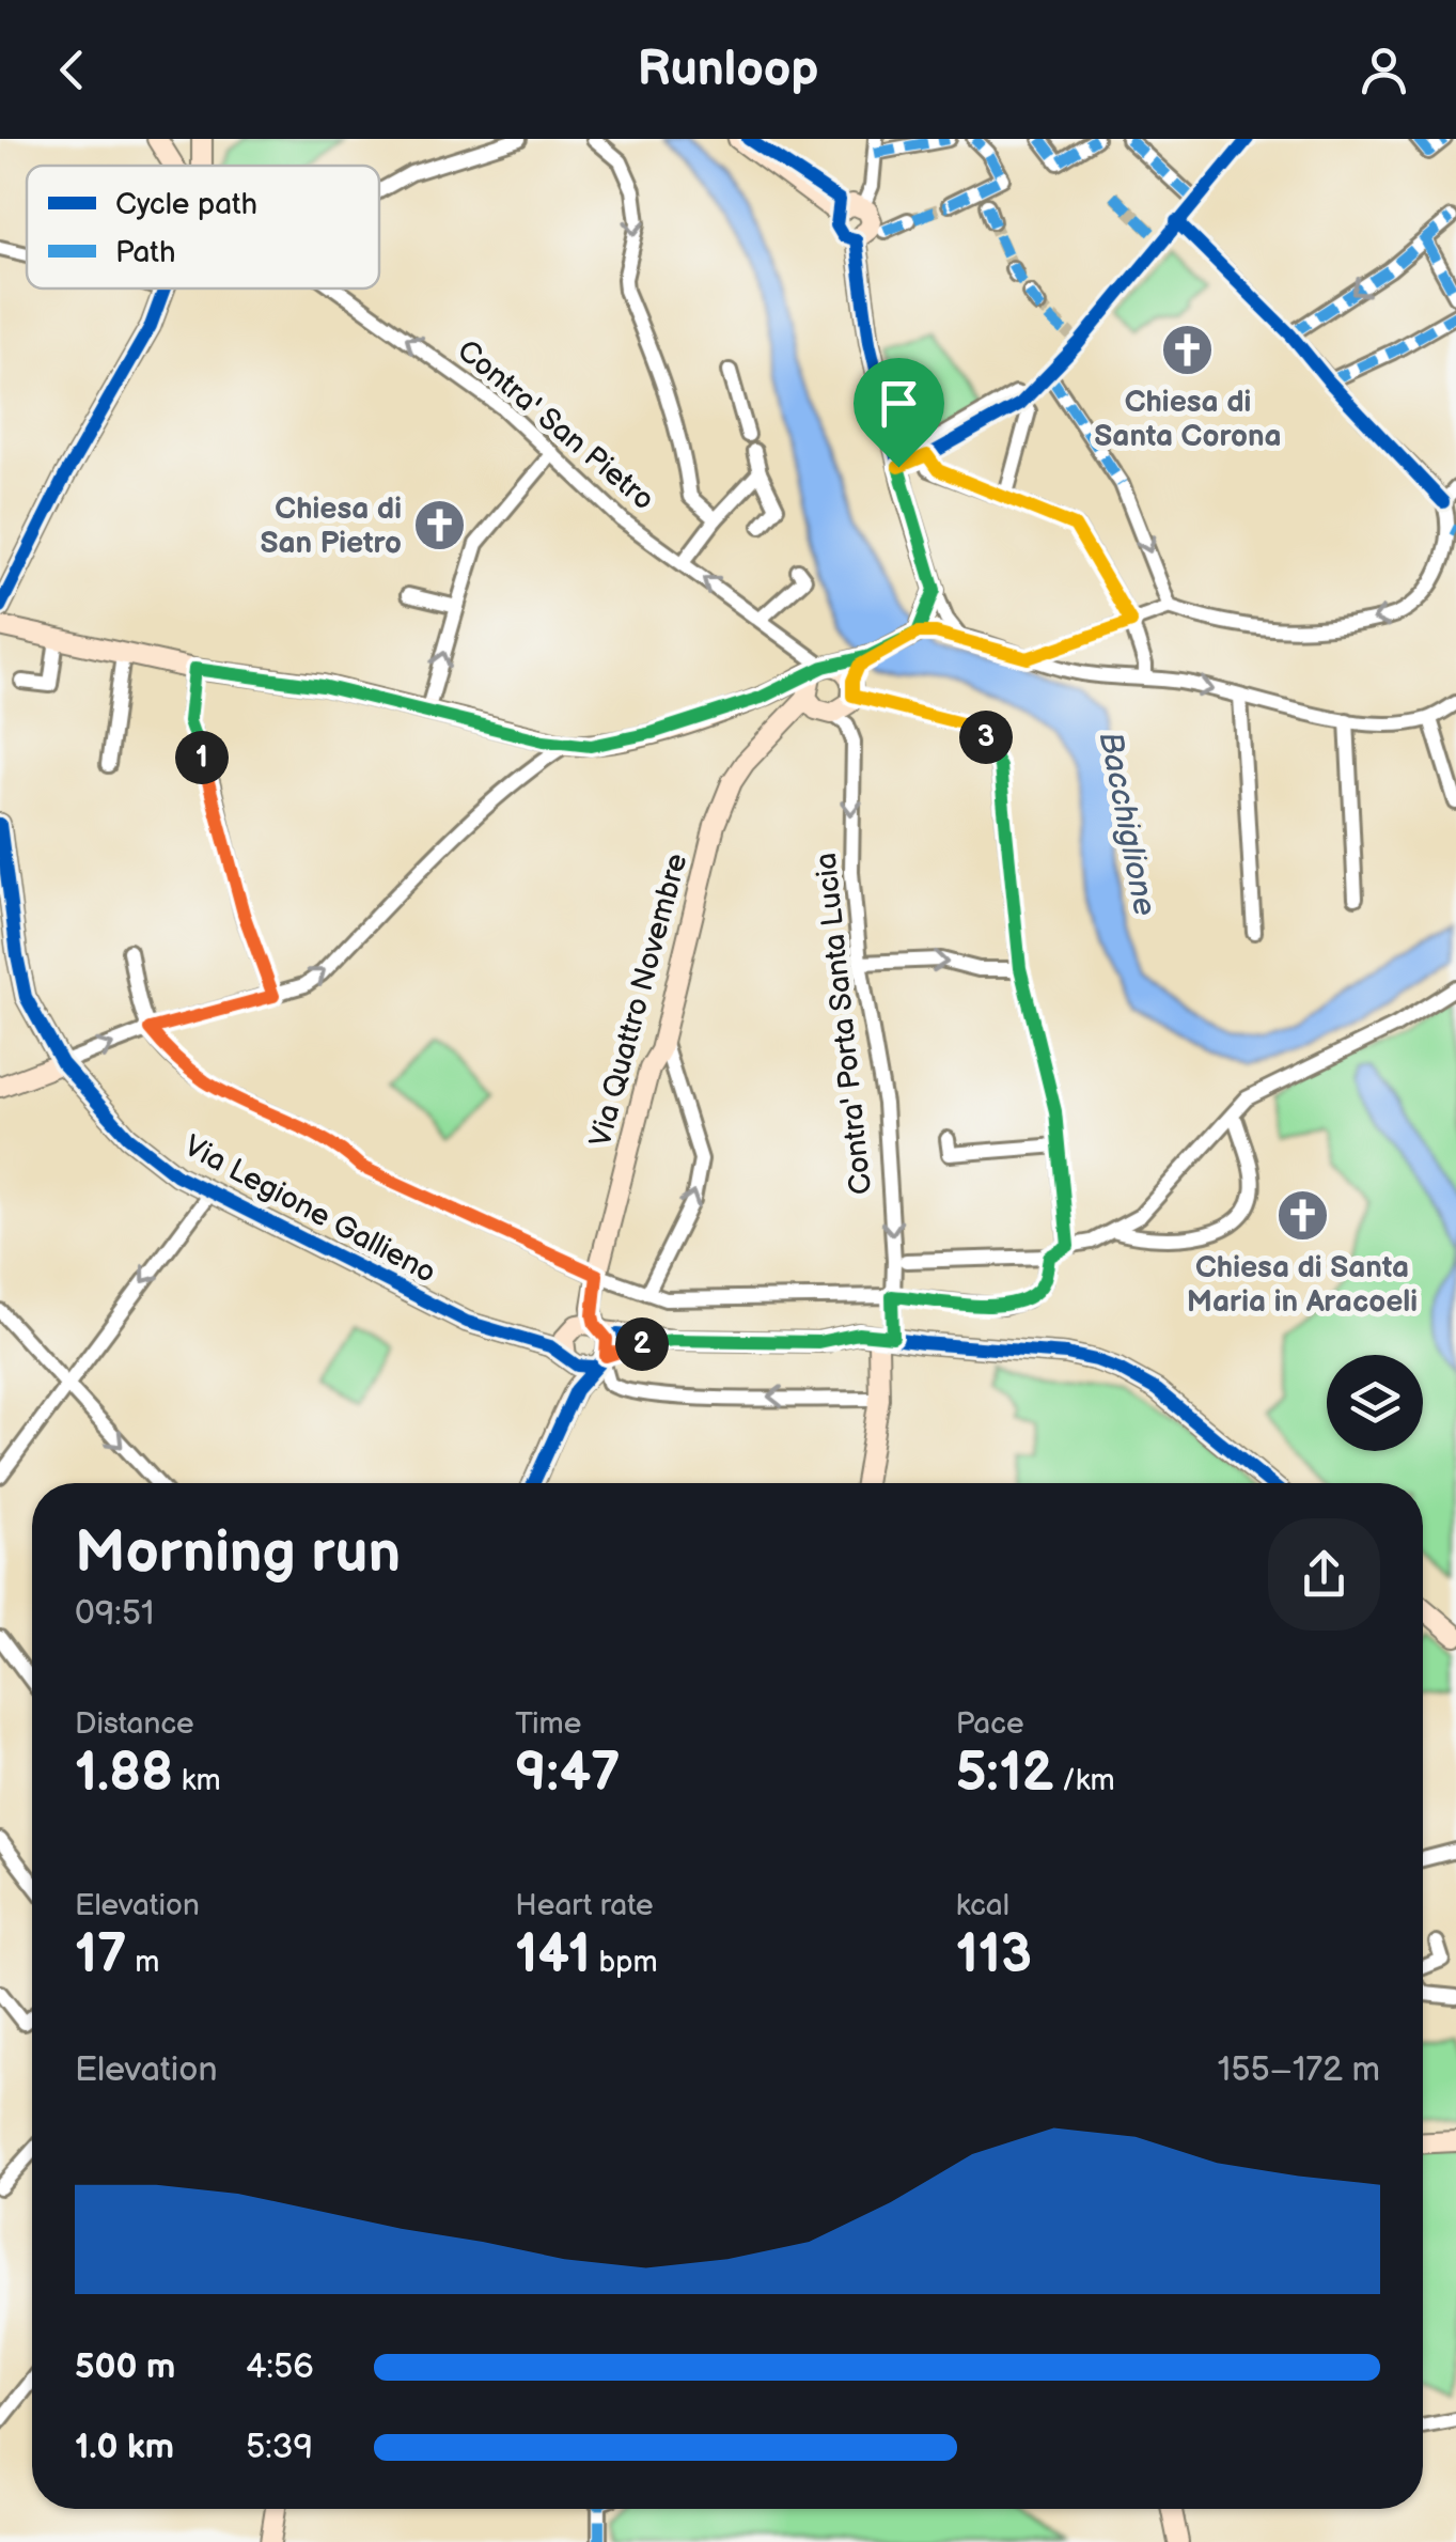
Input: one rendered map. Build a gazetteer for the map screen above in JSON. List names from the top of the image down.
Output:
{
  "streets": {
    "street": [
      "Contra' San Pietro",
      "Via Quattro Novembre",
      "Contra' Porta Santa Lucia",
      "Via Legione Gallieno"
    ]
  },
  "crossings": [
    ["Contra' San Pietro", "Via Quattro Novembre"],
    ["Via Quattro Novembre", "Contra' Porta Santa Lucia"],
    ["Via Quattro Novembre", "Via Legione Gallieno"]
  ],
  "one_way": ["Contra' San Pietro", "Contra' Porta Santa Lucia"],
  "water": ["Bacchiglione"],
  "places": {
    "church": ["Chiesa di Santa Corona", "Chiesa di San Pietro", "Chiesa di Santa Maria in Aracoeli"]
  },
  "legend": ["Cycle path", "Path"],
  "page": {
    "header": "Runloop",
    "pins": ["3", "1", "2"],
    "heading": ["Morning run", "09:51"],
    "stats": [
      ["Distance", "1.88 km"],
      ["Time", "9:47"],
      ["Pace", "5:12 /km"],
      ["Elevation", "17 m"],
      ["Heart rate", "141 bpm"],
      ["kcal", "113"]
    ],
    "chart": ["Elevation", "155–172 m"],
    "list": [
      {
        "name": "500 m",
        "note": "4:56"
      },
      {
        "name": "1.0 km",
        "note": "5:39"
      }
    ]
  }
}
